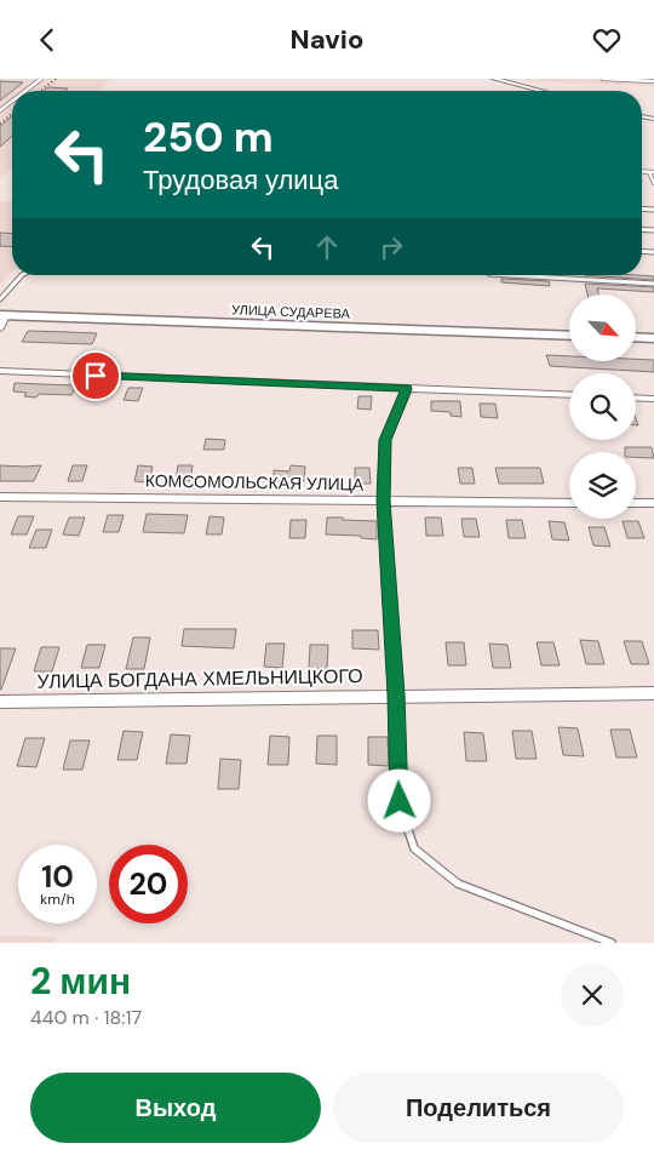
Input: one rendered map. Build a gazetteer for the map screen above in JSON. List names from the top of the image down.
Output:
{
  "streets": {
    "street": ["УЛИЦА СУДАРЕВА", "КОМСОМОЛЬСКАЯ УЛИЦА", "УЛИЦА БОГДАНА ХМЕЛЬНИЦКОГО"]
  },
  "north": "bottom right",
  "page": {
    "header": "Navio",
    "turn": ["250 m", "Трудовая улица"],
    "speed": "10 km/h",
    "limit": "20",
    "heading": ["2 мин", "440 m · 18:17"],
    "buttons": ["Выход", "Поделиться"]
  }
}
